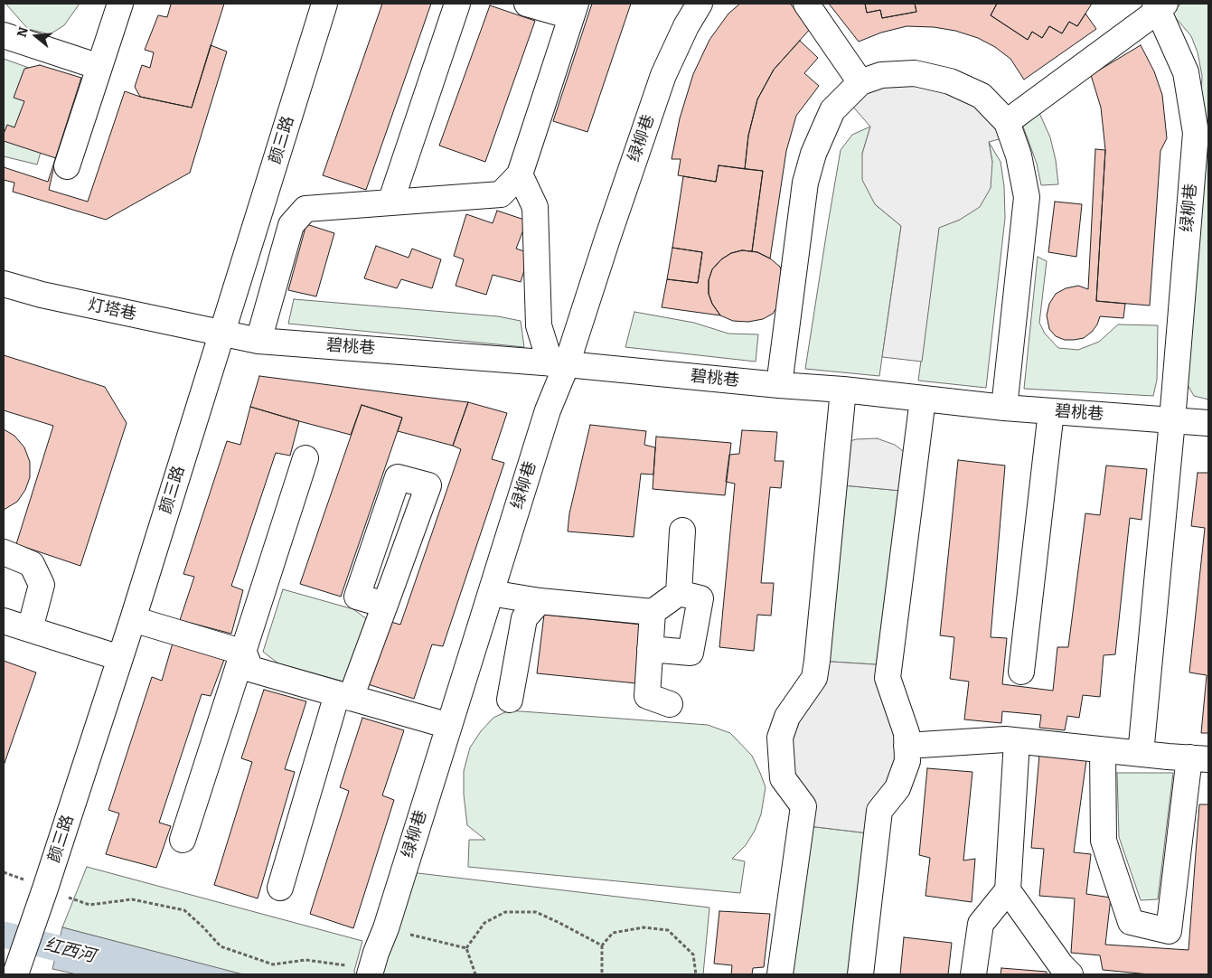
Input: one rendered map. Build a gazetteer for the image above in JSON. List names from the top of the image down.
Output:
{
  "streets": {
    "street": [
      "绿柳巷",
      "颜三路",
      "灯塔巷",
      "碧桃巷"
    ]
  },
  "crossings": [
    ["绿柳巷", "碧桃巷"],
    ["颜三路", "灯塔巷"],
    ["颜三路", "碧桃巷"],
    ["灯塔巷", "碧桃巷"]
  ],
  "water": ["红西河"],
  "north": "left"
}
